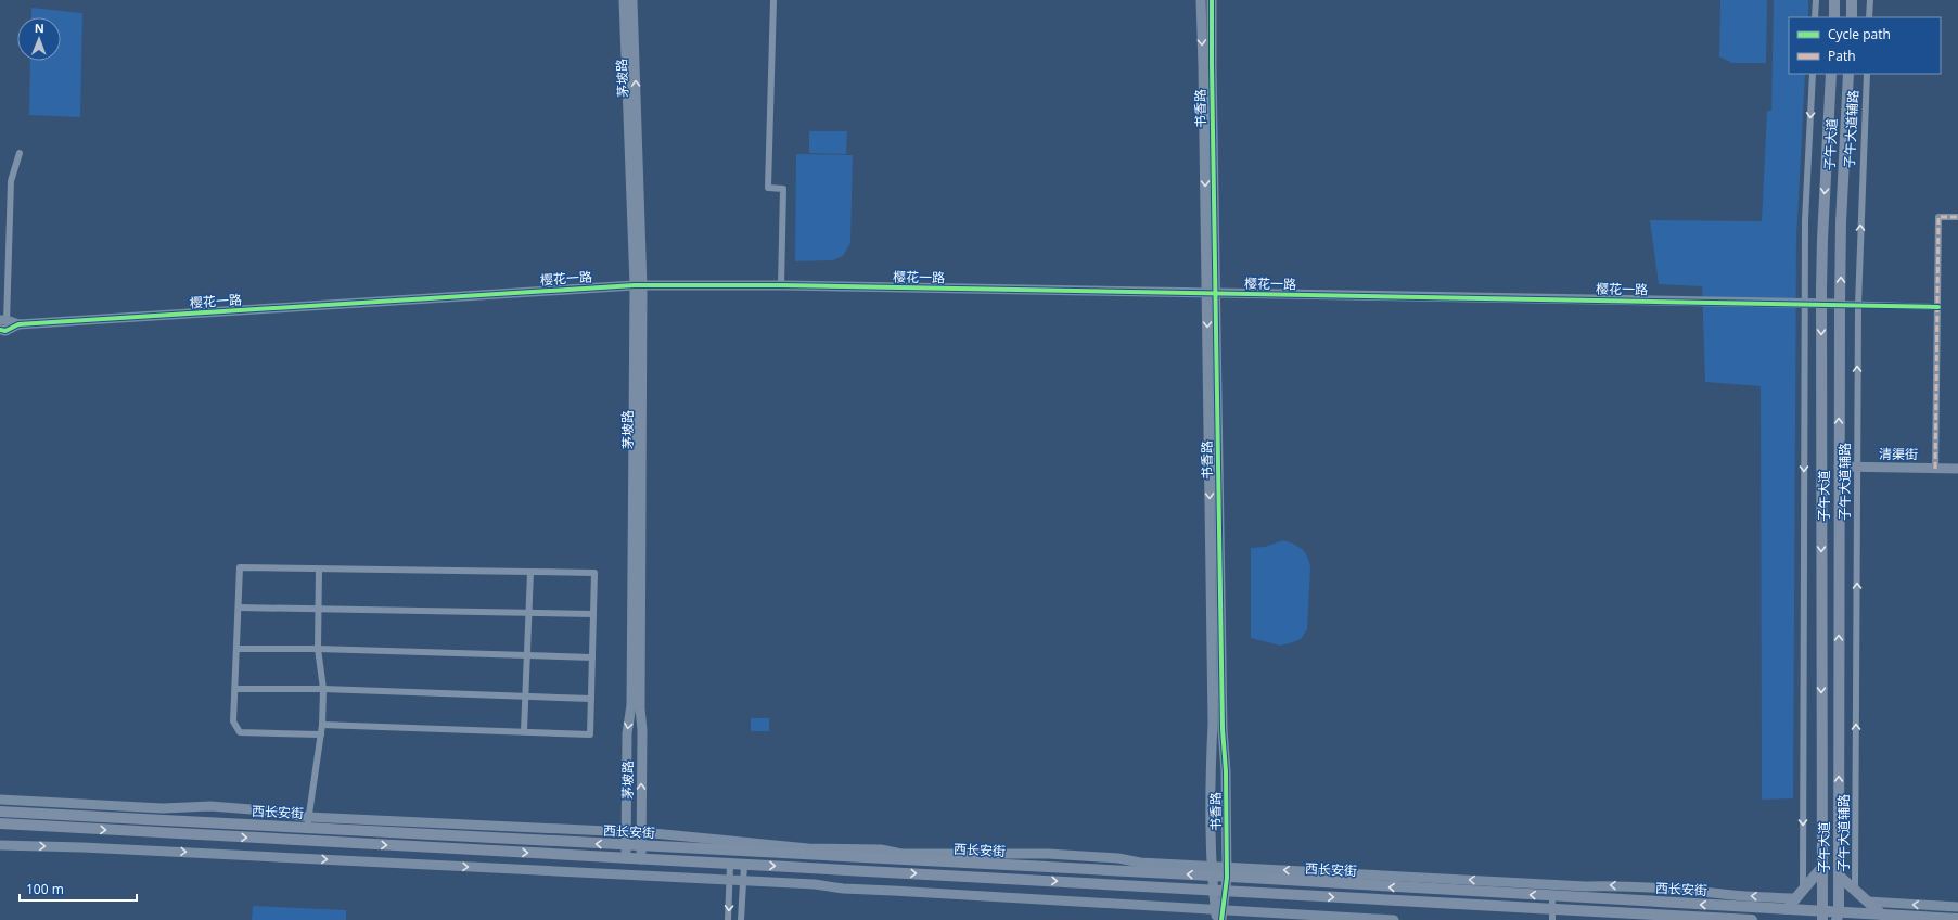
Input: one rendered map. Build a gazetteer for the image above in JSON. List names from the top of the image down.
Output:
{
  "streets": {
    "main road": ["子午大道", "西长安街"],
    "street": [
      "茅坡路",
      "书香路",
      "子午大道辅路",
      "樱花一路",
      "清渠街"
    ]
  },
  "crossings": [
    ["茅坡路", "樱花一路"],
    ["茅坡路", "西长安街"],
    ["书香路", "樱花一路"],
    ["书香路", "西长安街"],
    ["子午大道辅路", "清渠街"],
    ["子午大道", "樱花一路"],
    ["子午大道", "清渠街"],
    ["子午大道", "西长安街"]
  ],
  "legend": ["Cycle path", "Path"],
  "scale_bar": "100 m",
  "north": "top"
}
